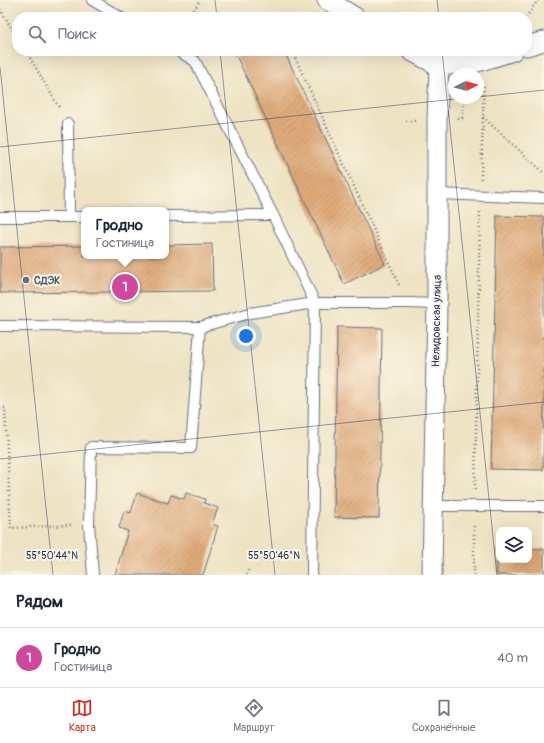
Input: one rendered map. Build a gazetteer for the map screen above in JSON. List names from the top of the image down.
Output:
{
  "streets": {
    "street": ["Нелидовская улица"]
  },
  "places": ["СДЭК"],
  "north": "right",
  "page": {
    "search": "Поиск",
    "popup": ["Гродно", "Гостиница"],
    "pins": "1",
    "heading": "Рядом",
    "list": [
      {
        "mark": "1",
        "name": "Гродно",
        "note": "Гостиница",
        "value": "40 m"
      }
    ],
    "nav": ["Карта", "Маршрут", "Сохранённые"]
  },
  "coordinates": ["55°50'44\"N", "55°50'46\"N"]
}
